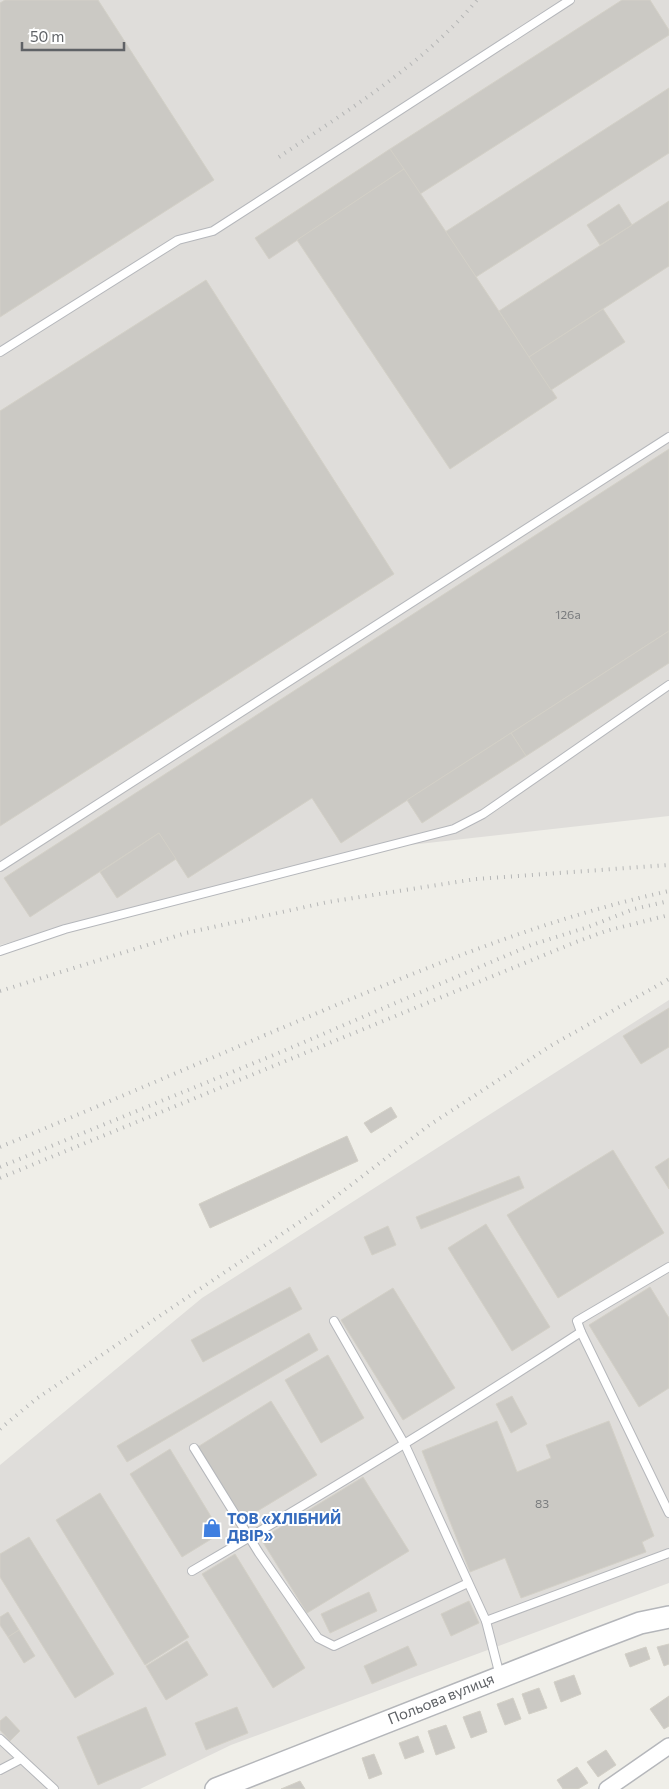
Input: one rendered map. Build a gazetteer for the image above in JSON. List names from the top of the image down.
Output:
{
  "streets": {
    "main road": ["Польова вулиця"]
  },
  "places": {
    "shop": ["ТОВ «ХЛІБНИЙ ДВІР»"]
  },
  "house_numbers": ["126а", "83"],
  "scale_bar": "50 m"
}
